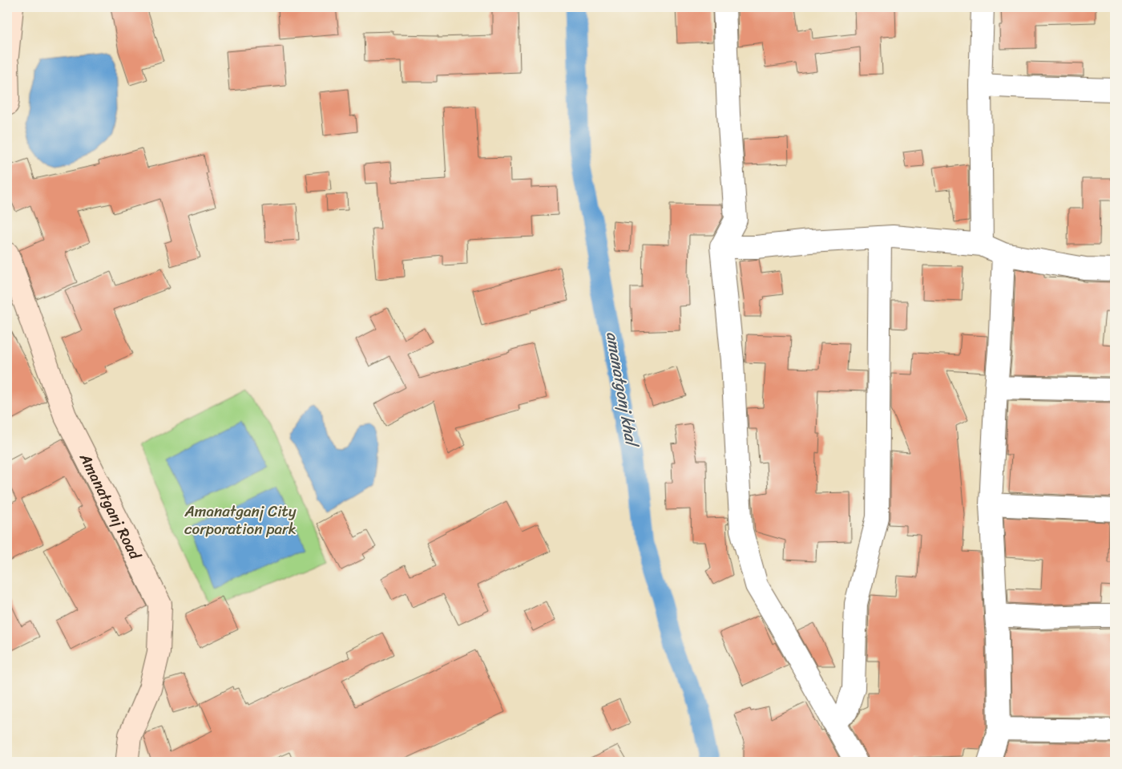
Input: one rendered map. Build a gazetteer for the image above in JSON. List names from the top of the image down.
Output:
{
  "streets": {
    "main road": ["Amanatganj Road"]
  },
  "water": ["amanatgonj khal"],
  "parks": ["Amanatganj City corporation park"]
}
